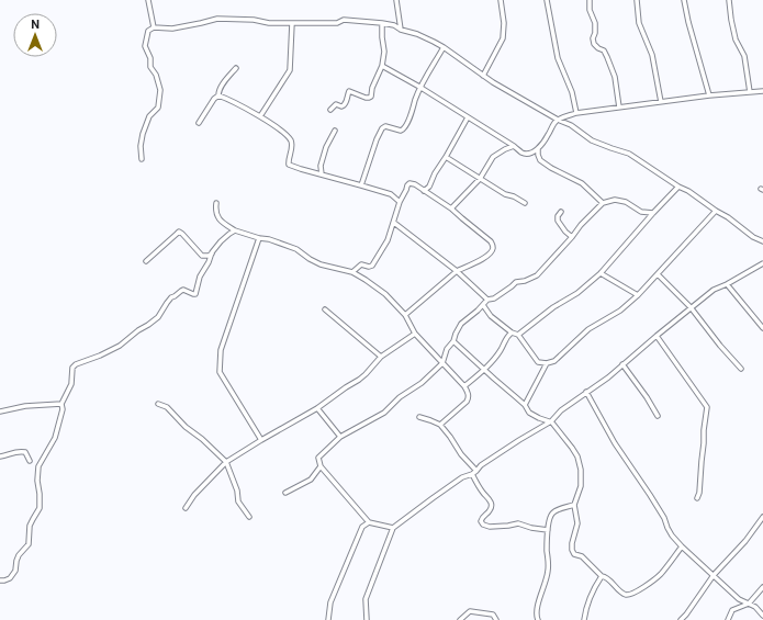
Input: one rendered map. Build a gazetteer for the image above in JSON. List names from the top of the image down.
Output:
{
  "north": "top"
}
